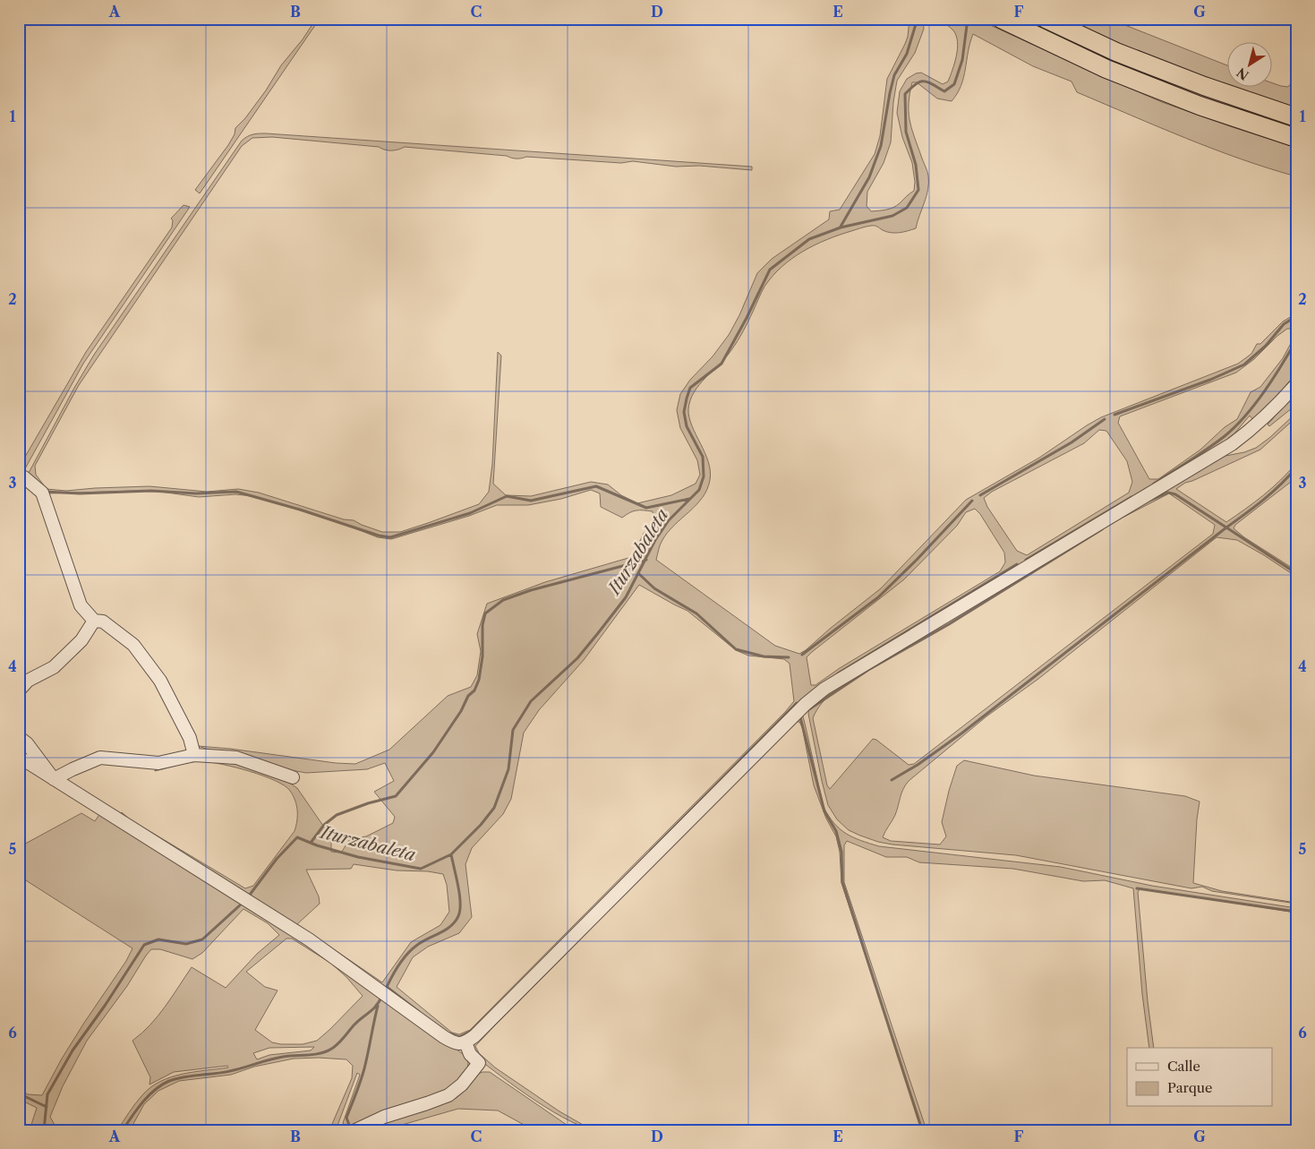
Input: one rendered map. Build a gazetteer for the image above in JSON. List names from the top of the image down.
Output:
{
  "water": ["Iturzabaleta"],
  "legend": ["Calle", "Parque"],
  "north": "bottom left",
  "grid": {
    "columns": [
      "A",
      "B",
      "C",
      "D",
      "E",
      "F",
      "G"
    ],
    "rows": [
      "1",
      "2",
      "3",
      "4",
      "5",
      "6"
    ]
  }
}
